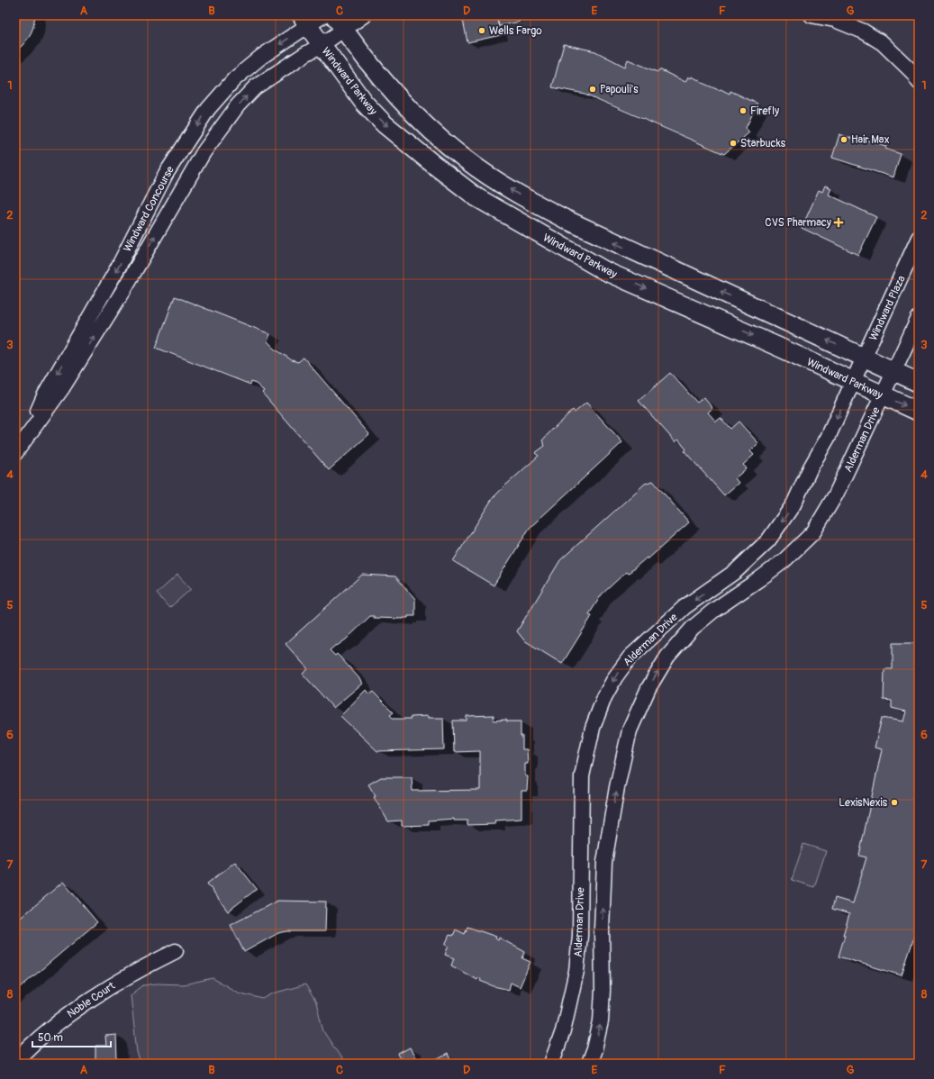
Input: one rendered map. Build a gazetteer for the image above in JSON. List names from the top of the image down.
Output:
{
  "streets": {
    "main road": ["Windward Parkway"],
    "street": [
      "Windward Concourse",
      "Windward Plaza",
      "Alderman Drive",
      "Noble Court"
    ]
  },
  "crossings": [
    ["Windward Parkway", "Windward Concourse"],
    ["Windward Parkway", "Alderman Drive"],
    ["Windward Plaza", "Alderman Drive"]
  ],
  "places": {
    "other": [
      "Wells Fargo",
      "Papouli's",
      "Firefly",
      "Hair Max",
      "Starbucks",
      "LexisNexis"
    ],
    "health": ["CVS Pharmacy"]
  },
  "scale_bar": "50 m",
  "grid": {
    "columns": [
      "A",
      "B",
      "C",
      "D",
      "E",
      "F",
      "G"
    ],
    "rows": [
      "1",
      "2",
      "3",
      "4",
      "5",
      "6",
      "7",
      "8"
    ]
  }
}
